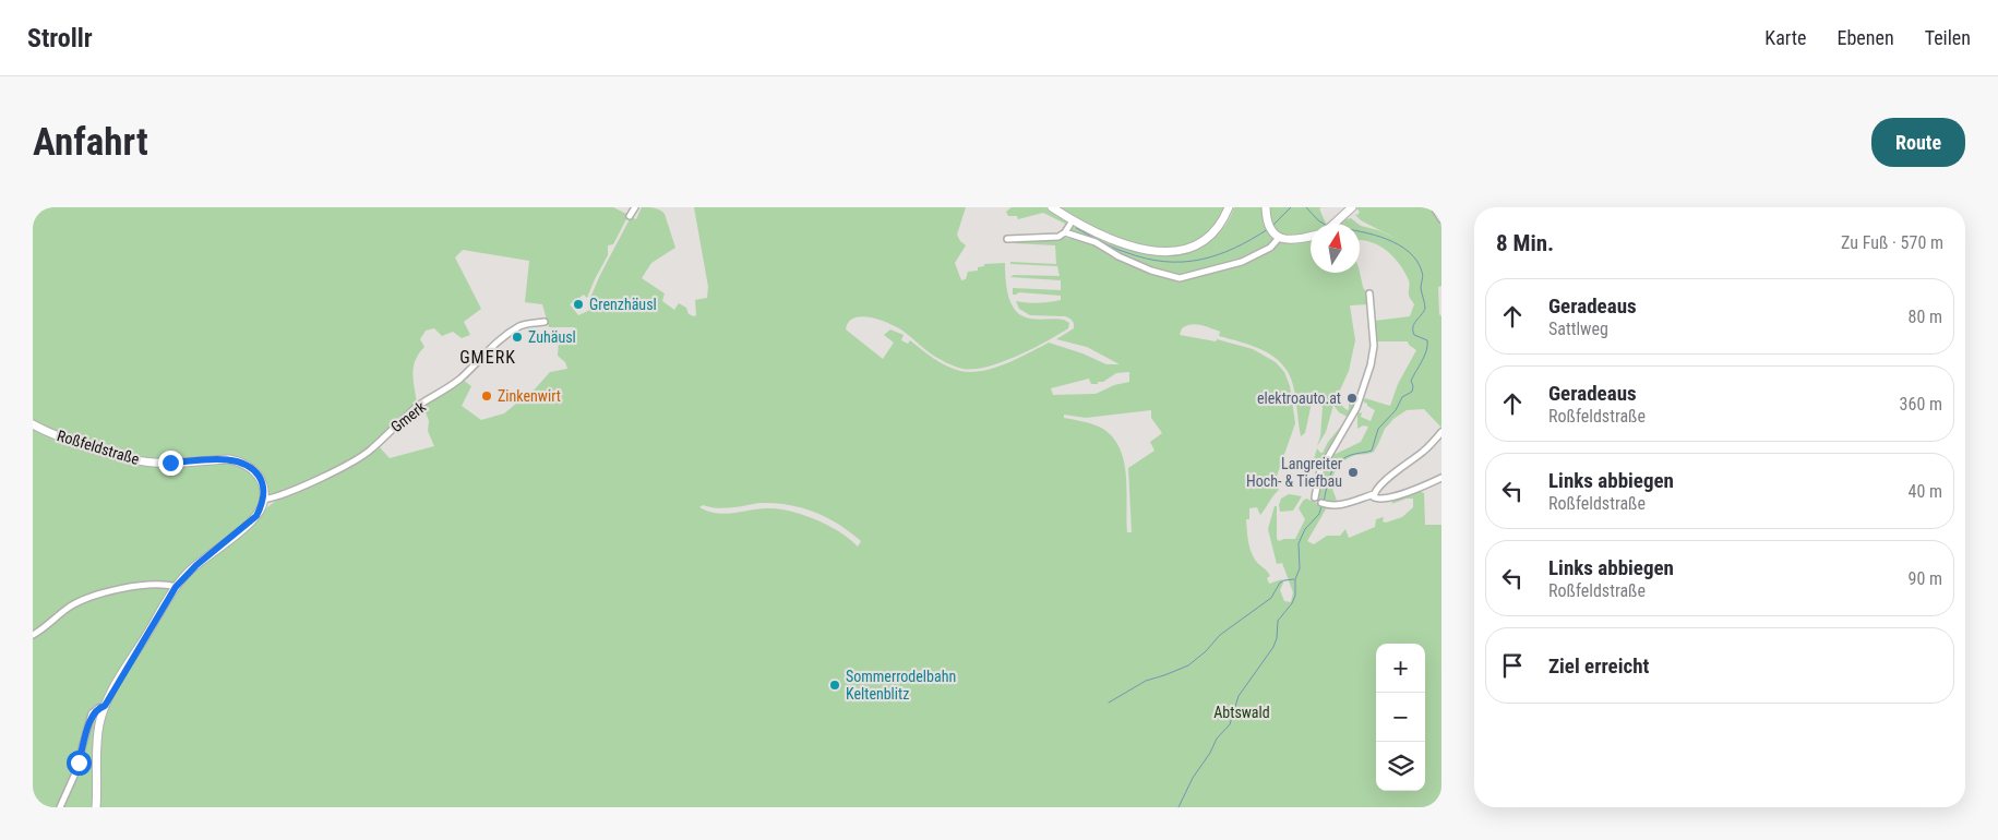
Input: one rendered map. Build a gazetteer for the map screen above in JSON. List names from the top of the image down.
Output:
{
  "streets": {
    "street": ["Gmerk", "Roßfeldstraße"]
  },
  "crossings": [
    ["Gmerk", "Roßfeldstraße"]
  ],
  "districts": ["GMERK"],
  "parks": ["Abtswald"],
  "places": [
    "Grenzhäusl",
    "Zuhäusl",
    "Zinkenwirt",
    "elektroauto.at",
    "Langreiter Hoch- & Tiefbau",
    "Sommerrodelbahn Keltenblitz"
  ],
  "north": "top",
  "page": {
    "header": "Strollr",
    "nav": ["Karte", "Ebenen", "Teilen"],
    "buttons": "Route",
    "title": "Anfahrt",
    "heading": ["8 Min.", "Zu Fuß · 570 m"],
    "list": [
      ["Geradeaus", "Sattlweg", "80 m"],
      ["Geradeaus", "Roßfeldstraße", "360 m"],
      ["Links abbiegen", "Roßfeldstraße", "40 m"],
      ["Links abbiegen", "Roßfeldstraße", "90 m"],
      "Ziel erreicht"
    ],
    "map_buttons": ["+", "−"]
  }
}
